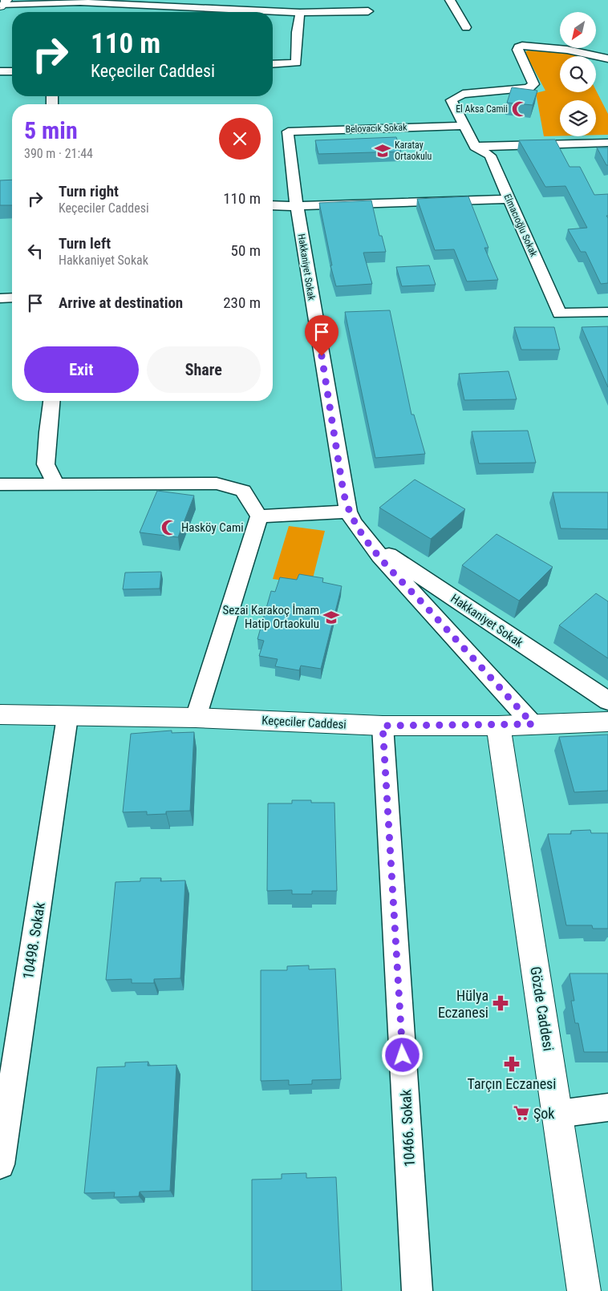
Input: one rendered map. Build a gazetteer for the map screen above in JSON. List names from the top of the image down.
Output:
{
  "streets": {
    "street": [
      "Belovacık Sokak",
      "Elmacıoğlu Sokak",
      "Hakkaniyet Sokak",
      "Keçeciler Caddesi",
      "10498. Sokak",
      "Gözde Caddesi",
      "10466. Sokak"
    ]
  },
  "crossings": [
    ["Belovacık Sokak", "Elmacıoğlu Sokak"],
    ["Belovacık Sokak", "Hakkaniyet Sokak"],
    ["Hakkaniyet Sokak", "Keçeciler Caddesi"],
    ["Keçeciler Caddesi", "10498. Sokak"],
    ["Keçeciler Caddesi", "Gözde Caddesi"],
    ["Keçeciler Caddesi", "10466. Sokak"]
  ],
  "places": {
    "mosque": ["El Aksa Camii", "Hasköy Cami"],
    "school or university": ["Karatay Ortaokulu", "Sezai Karakoç İmam Hatip Ortaokulu"],
    "pharmacy": ["Hülya Eczanesi", "Tarçın Eczanesi"],
    "supermarket": ["Şok"]
  },
  "north": "bottom left",
  "page": {
    "turn": ["110 m", "Keçeciler Caddesi"],
    "heading": ["5 min", "390 m · 21:44"],
    "list": [
      {
        "name": "Turn right",
        "note": "Keçeciler Caddesi",
        "value": "110 m"
      },
      {
        "name": "Turn left",
        "note": "Hakkaniyet Sokak",
        "value": "50 m"
      },
      {
        "name": "Arrive at destination",
        "value": "230 m"
      }
    ],
    "buttons": ["Exit", "Share"]
  }
}
